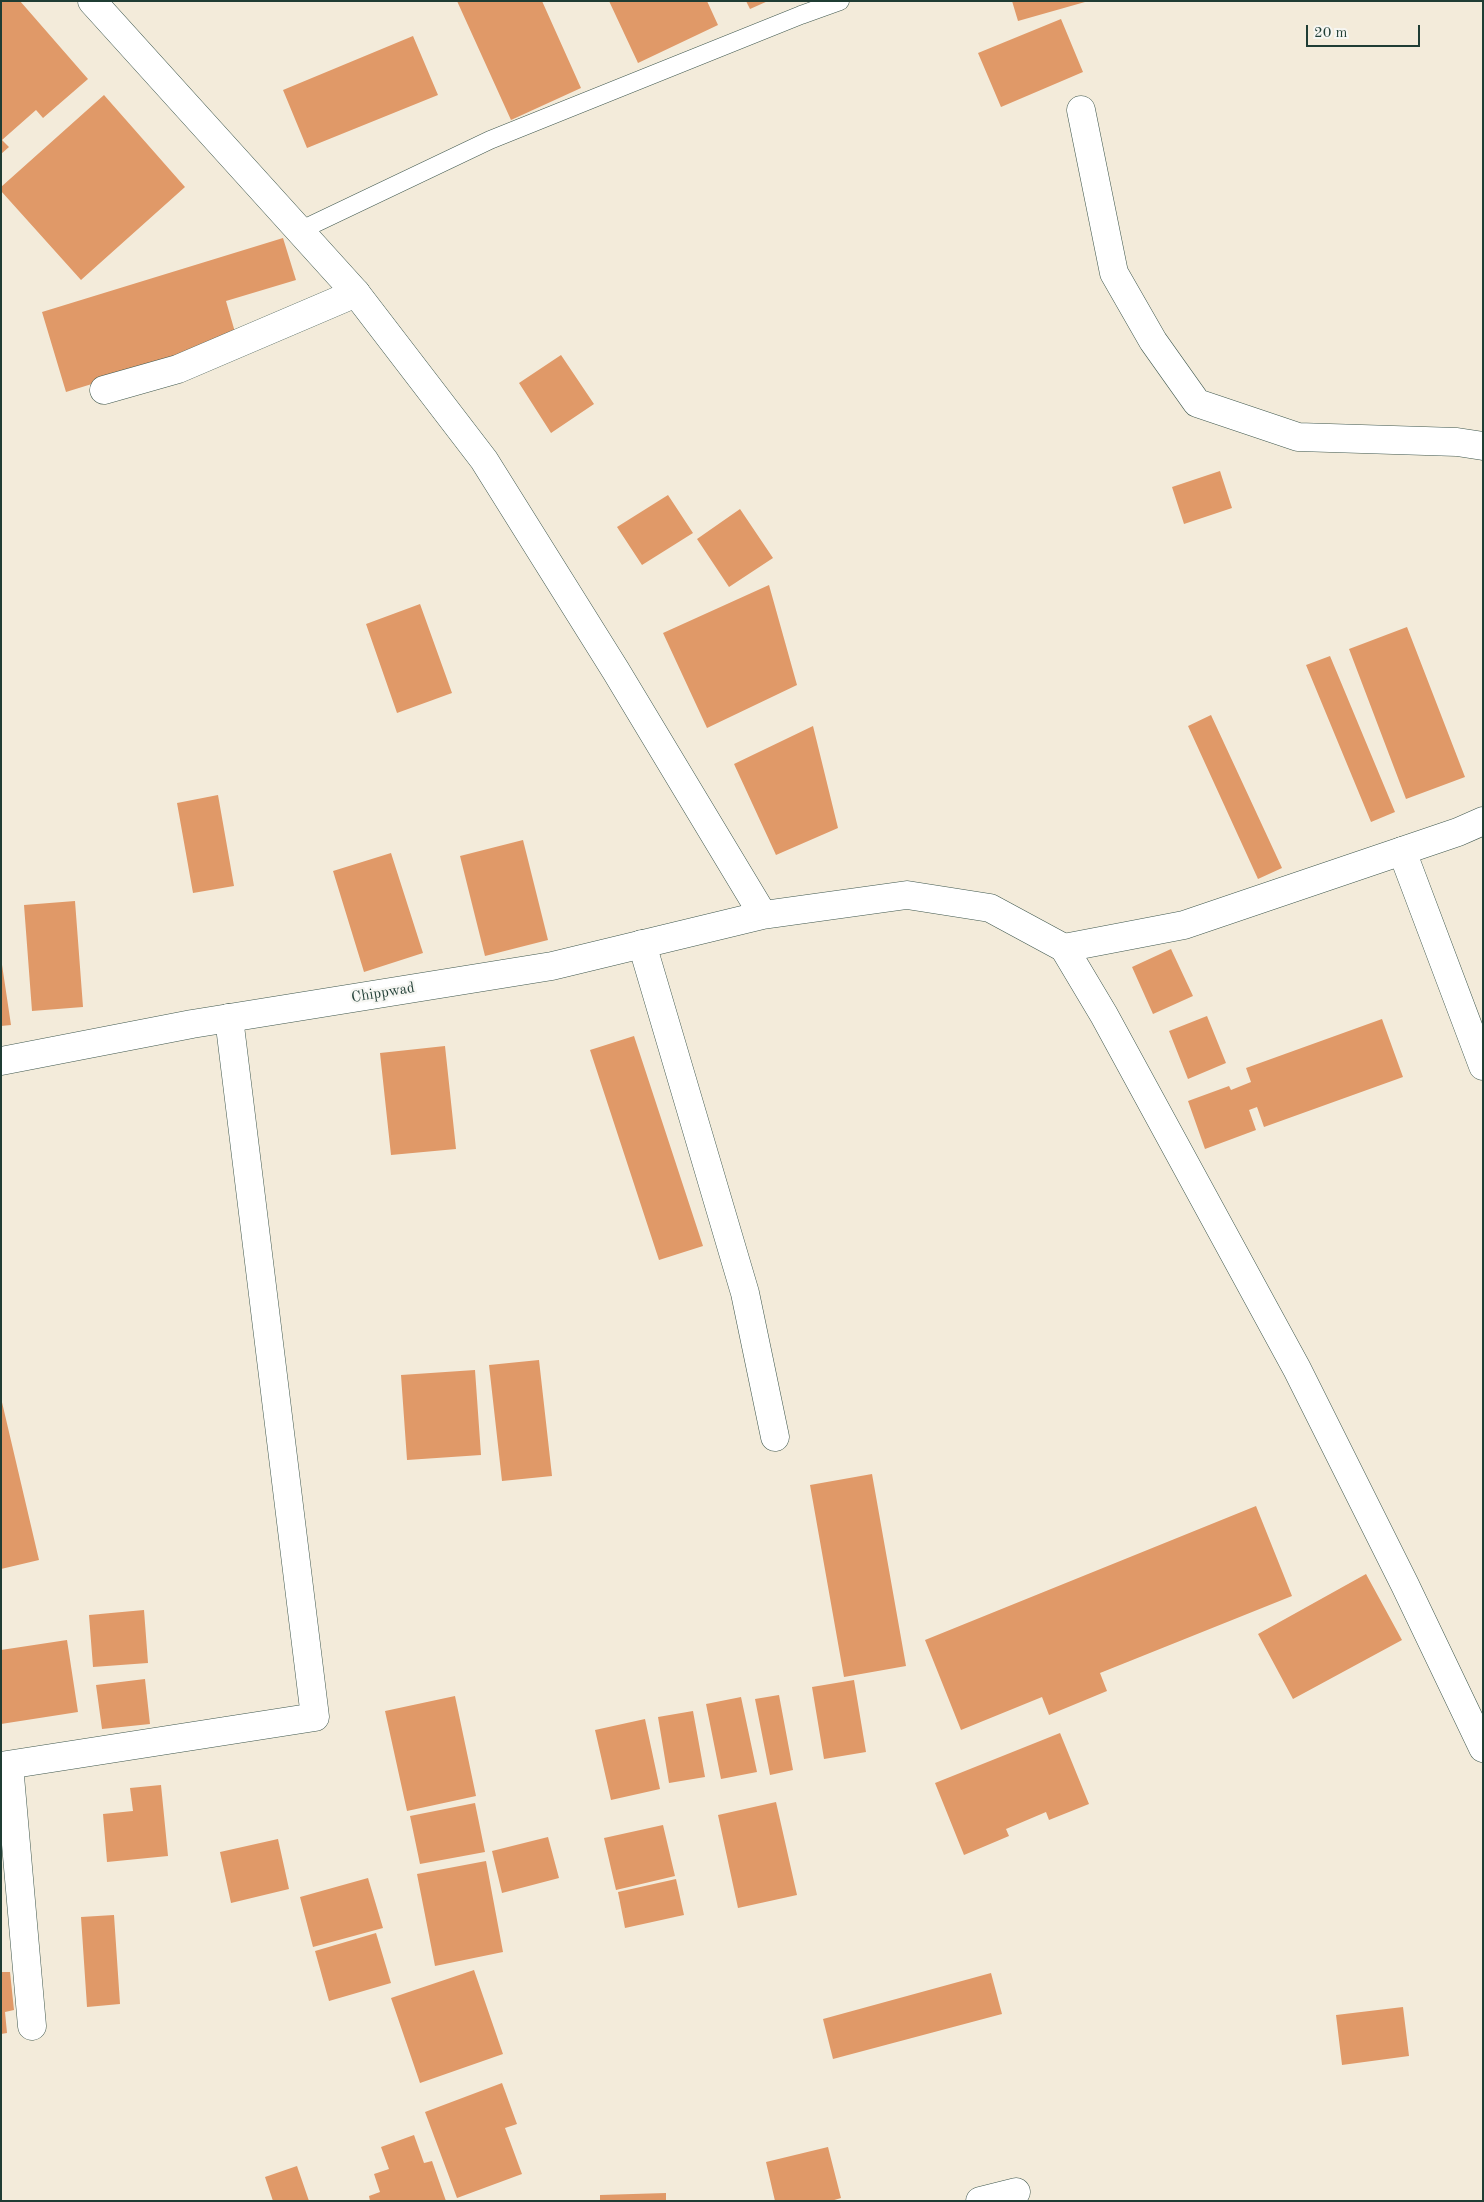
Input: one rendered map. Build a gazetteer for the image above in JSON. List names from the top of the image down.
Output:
{
  "streets": {
    "street": ["Chippwad"]
  },
  "scale_bar": "20 m"
}
